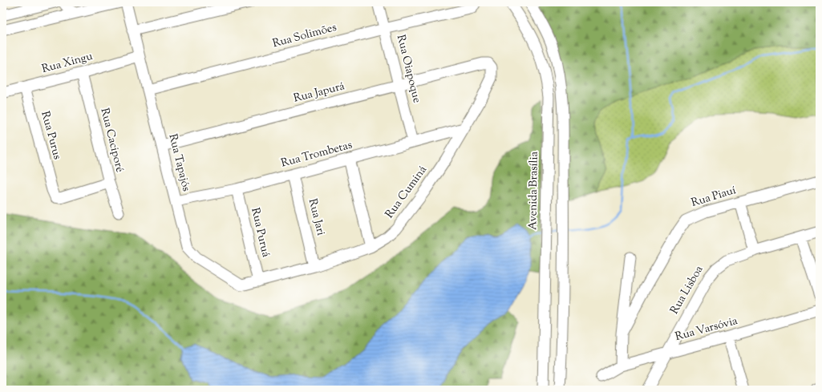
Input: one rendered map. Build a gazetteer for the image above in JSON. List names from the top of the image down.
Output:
{
  "streets": {
    "street": [
      "Rua Solimões",
      "Rua Xingu",
      "Rua Oiapoque",
      "Rua Japurá",
      "Rua Purus",
      "Rua Caciporé",
      "Rua Trombetas",
      "Rua Tapajós",
      "Avenida Brasília",
      "Rua Cuminá",
      "Rua Piauí",
      "Rua Jari",
      "Rua Puruá",
      "Rua Lisboa",
      "Rua Varsóvia"
    ]
  },
  "crossings": [
    ["Rua Solimões", "Rua Oiapoque"],
    ["Rua Solimões", "Rua Tapajós"],
    ["Rua Xingu", "Rua Purus"],
    ["Rua Xingu", "Rua Caciporé"],
    ["Rua Xingu", "Rua Tapajós"],
    ["Rua Oiapoque", "Rua Japurá"],
    ["Rua Oiapoque", "Rua Trombetas"],
    ["Rua Japurá", "Rua Tapajós"],
    ["Rua Japurá", "Rua Cuminá"],
    ["Rua Purus", "Rua Caciporé"],
    ["Rua Trombetas", "Rua Tapajós"],
    ["Rua Trombetas", "Rua Cuminá"],
    ["Rua Trombetas", "Rua Jari"],
    ["Rua Trombetas", "Rua Puruá"],
    ["Rua Tapajós", "Rua Cuminá"],
    ["Rua Tapajós", "Rua Puruá"],
    ["Rua Cuminá", "Rua Jari"],
    ["Rua Cuminá", "Rua Puruá"],
    ["Rua Lisboa", "Rua Varsóvia"]
  ]
}
